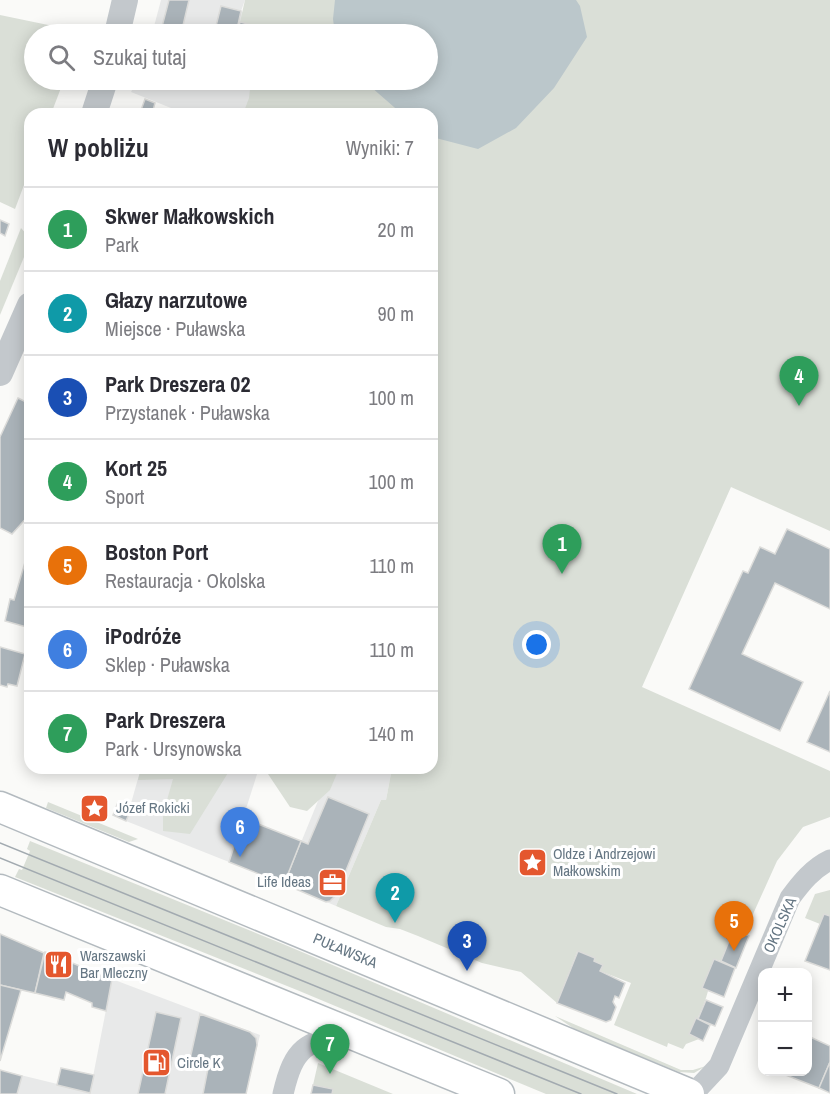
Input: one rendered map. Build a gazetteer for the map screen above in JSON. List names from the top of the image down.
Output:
{
  "streets": {
    "main road": ["PUŁAWSKA"],
    "street": ["OKOLSKA"]
  },
  "crossings": [
    ["OKOLSKA", "PUŁAWSKA"]
  ],
  "places": {
    "place": ["Józef Rokicki", "Oldze i Andrzejowi Małkowskim"],
    "office": ["Life Ideas"],
    "restaurant": ["Warszawski Bar Mleczny"],
    "fuel station": ["Circle K"]
  },
  "page": {
    "search": "Szukaj tutaj",
    "heading": ["W pobliżu", "Wyniki: 7"],
    "list": [
      {
        "mark": "1",
        "name": "Skwer Małkowskich",
        "note": "Park",
        "value": "20 m"
      },
      {
        "mark": "2",
        "name": "Głazy narzutowe",
        "note": "Miejsce · Puławska",
        "value": "90 m"
      },
      {
        "mark": "3",
        "name": "Park Dreszera 02",
        "note": "Przystanek · Puławska",
        "value": "100 m"
      },
      {
        "mark": "4",
        "name": "Kort 25",
        "note": "Sport",
        "value": "100 m"
      },
      {
        "mark": "5",
        "name": "Boston Port",
        "note": "Restauracja · Okolska",
        "value": "110 m"
      },
      {
        "mark": "6",
        "name": "iPodróże",
        "note": "Sklep · Puławska",
        "value": "110 m"
      },
      {
        "mark": "7",
        "name": "Park Dreszera",
        "note": "Park · Ursynowska",
        "value": "140 m"
      }
    ],
    "pins": [
      "4",
      "1",
      "6",
      "2",
      "5",
      "3",
      "7"
    ],
    "map_buttons": ["+", "−"]
  }
}
